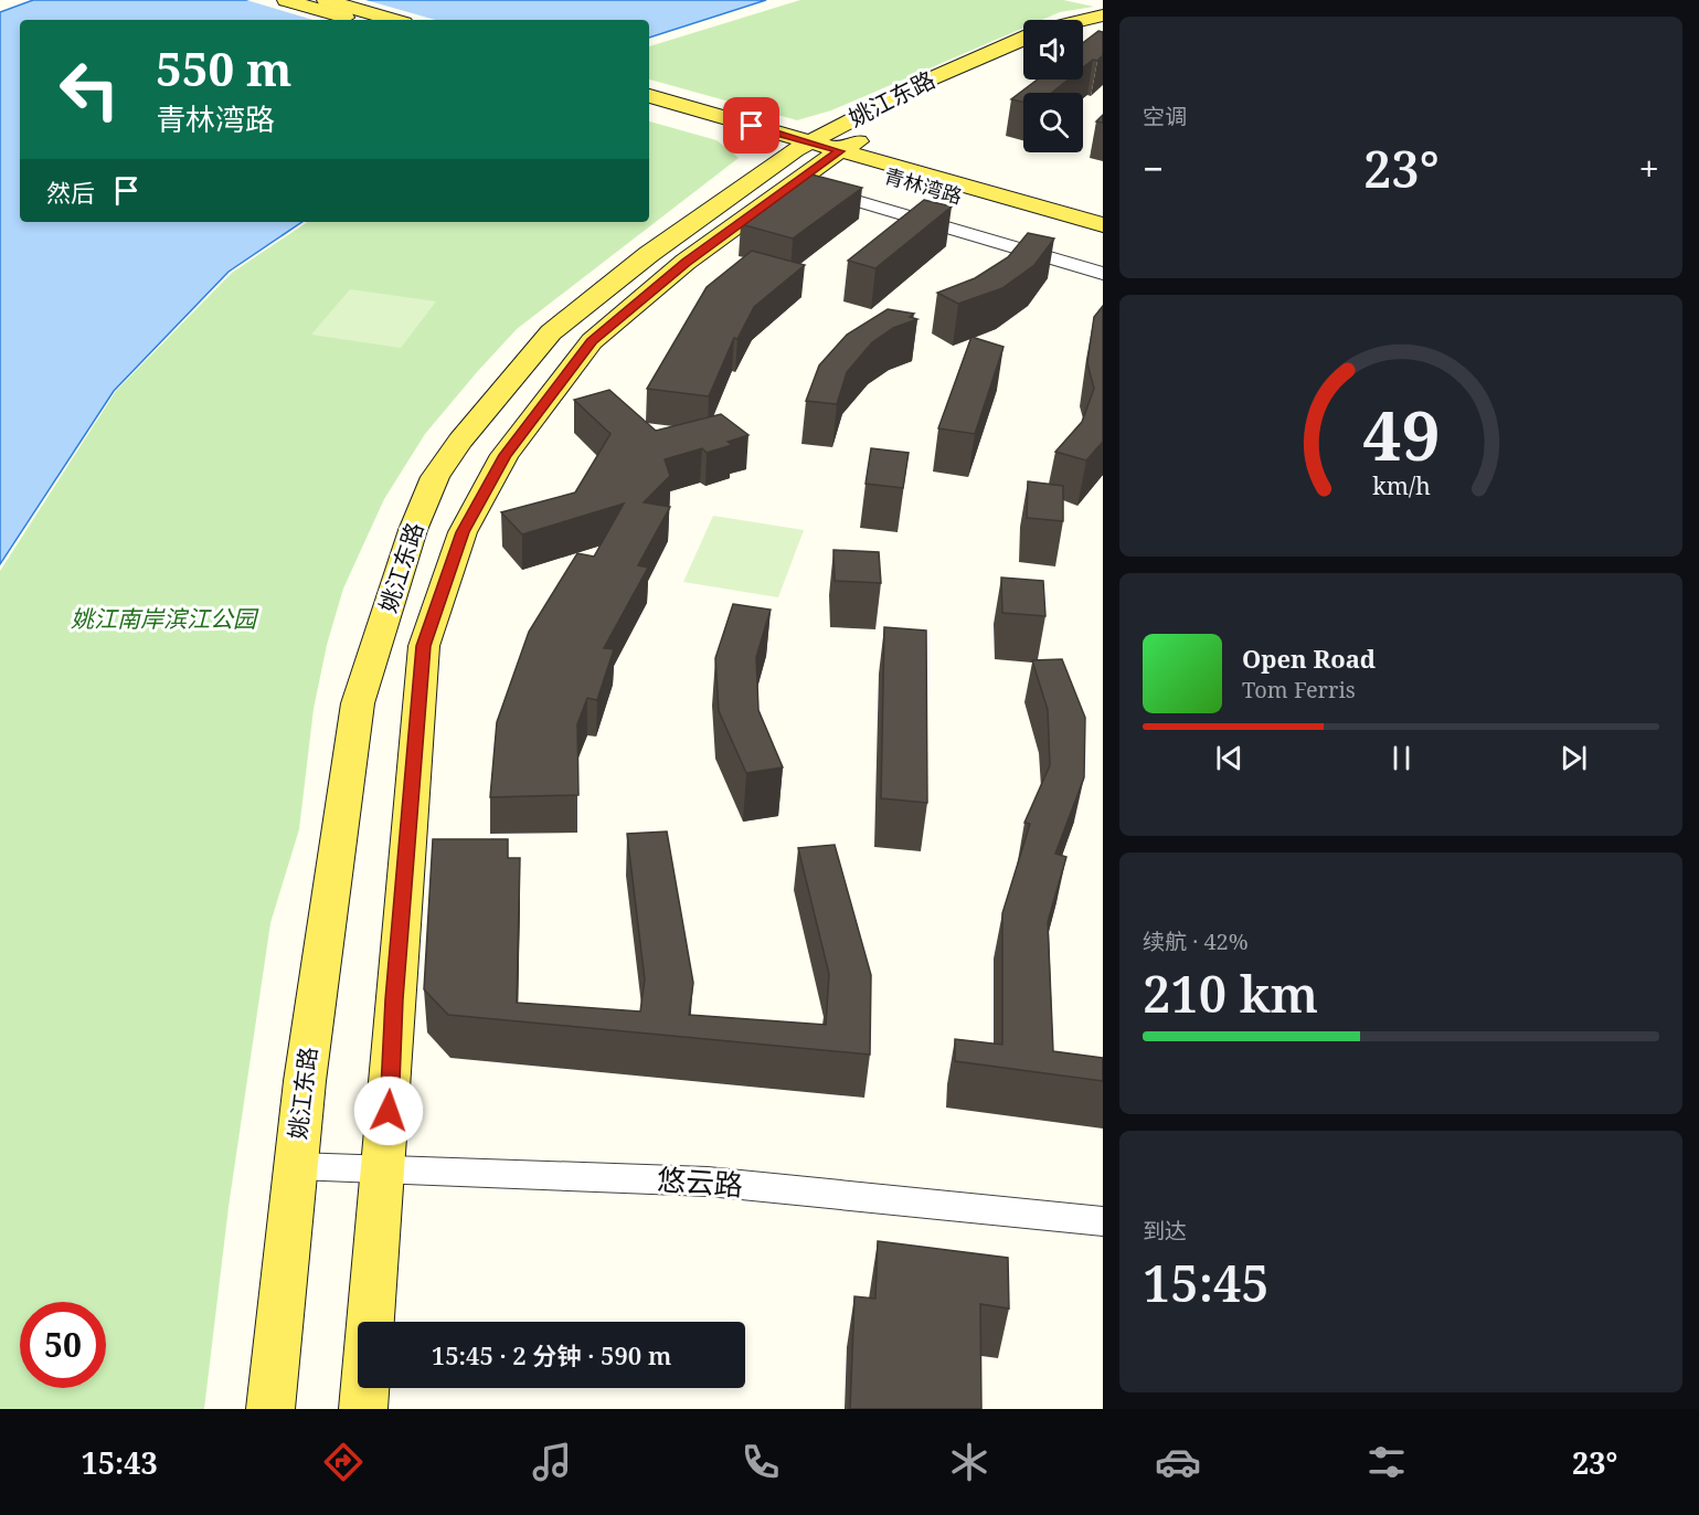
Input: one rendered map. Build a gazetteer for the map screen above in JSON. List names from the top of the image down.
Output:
{
  "streets": {
    "main road": ["姚江东路", "青林湾路"],
    "street": ["悠云路"]
  },
  "crossings": [
    ["姚江东路", "青林湾路"],
    ["姚江东路", "悠云路"]
  ],
  "parks": ["姚江南岸滨江公园"],
  "page": {
    "tile": [
      "空调",
      ["续航 · 42%", "210 km"],
      ["到达", "15:45"]
    ],
    "turn": ["550 m", "青林湾路"],
    "heat": ["−", "23°", "+"],
    "then": "然后",
    "song": ["Open Road", "Tom Ferris"],
    "limit": "50",
    "trip": "15:45 · 2 分钟 · 590 m",
    "tabs": ["15:43", "23°"],
    "gauge": ["49", "km/h"]
  }
}
